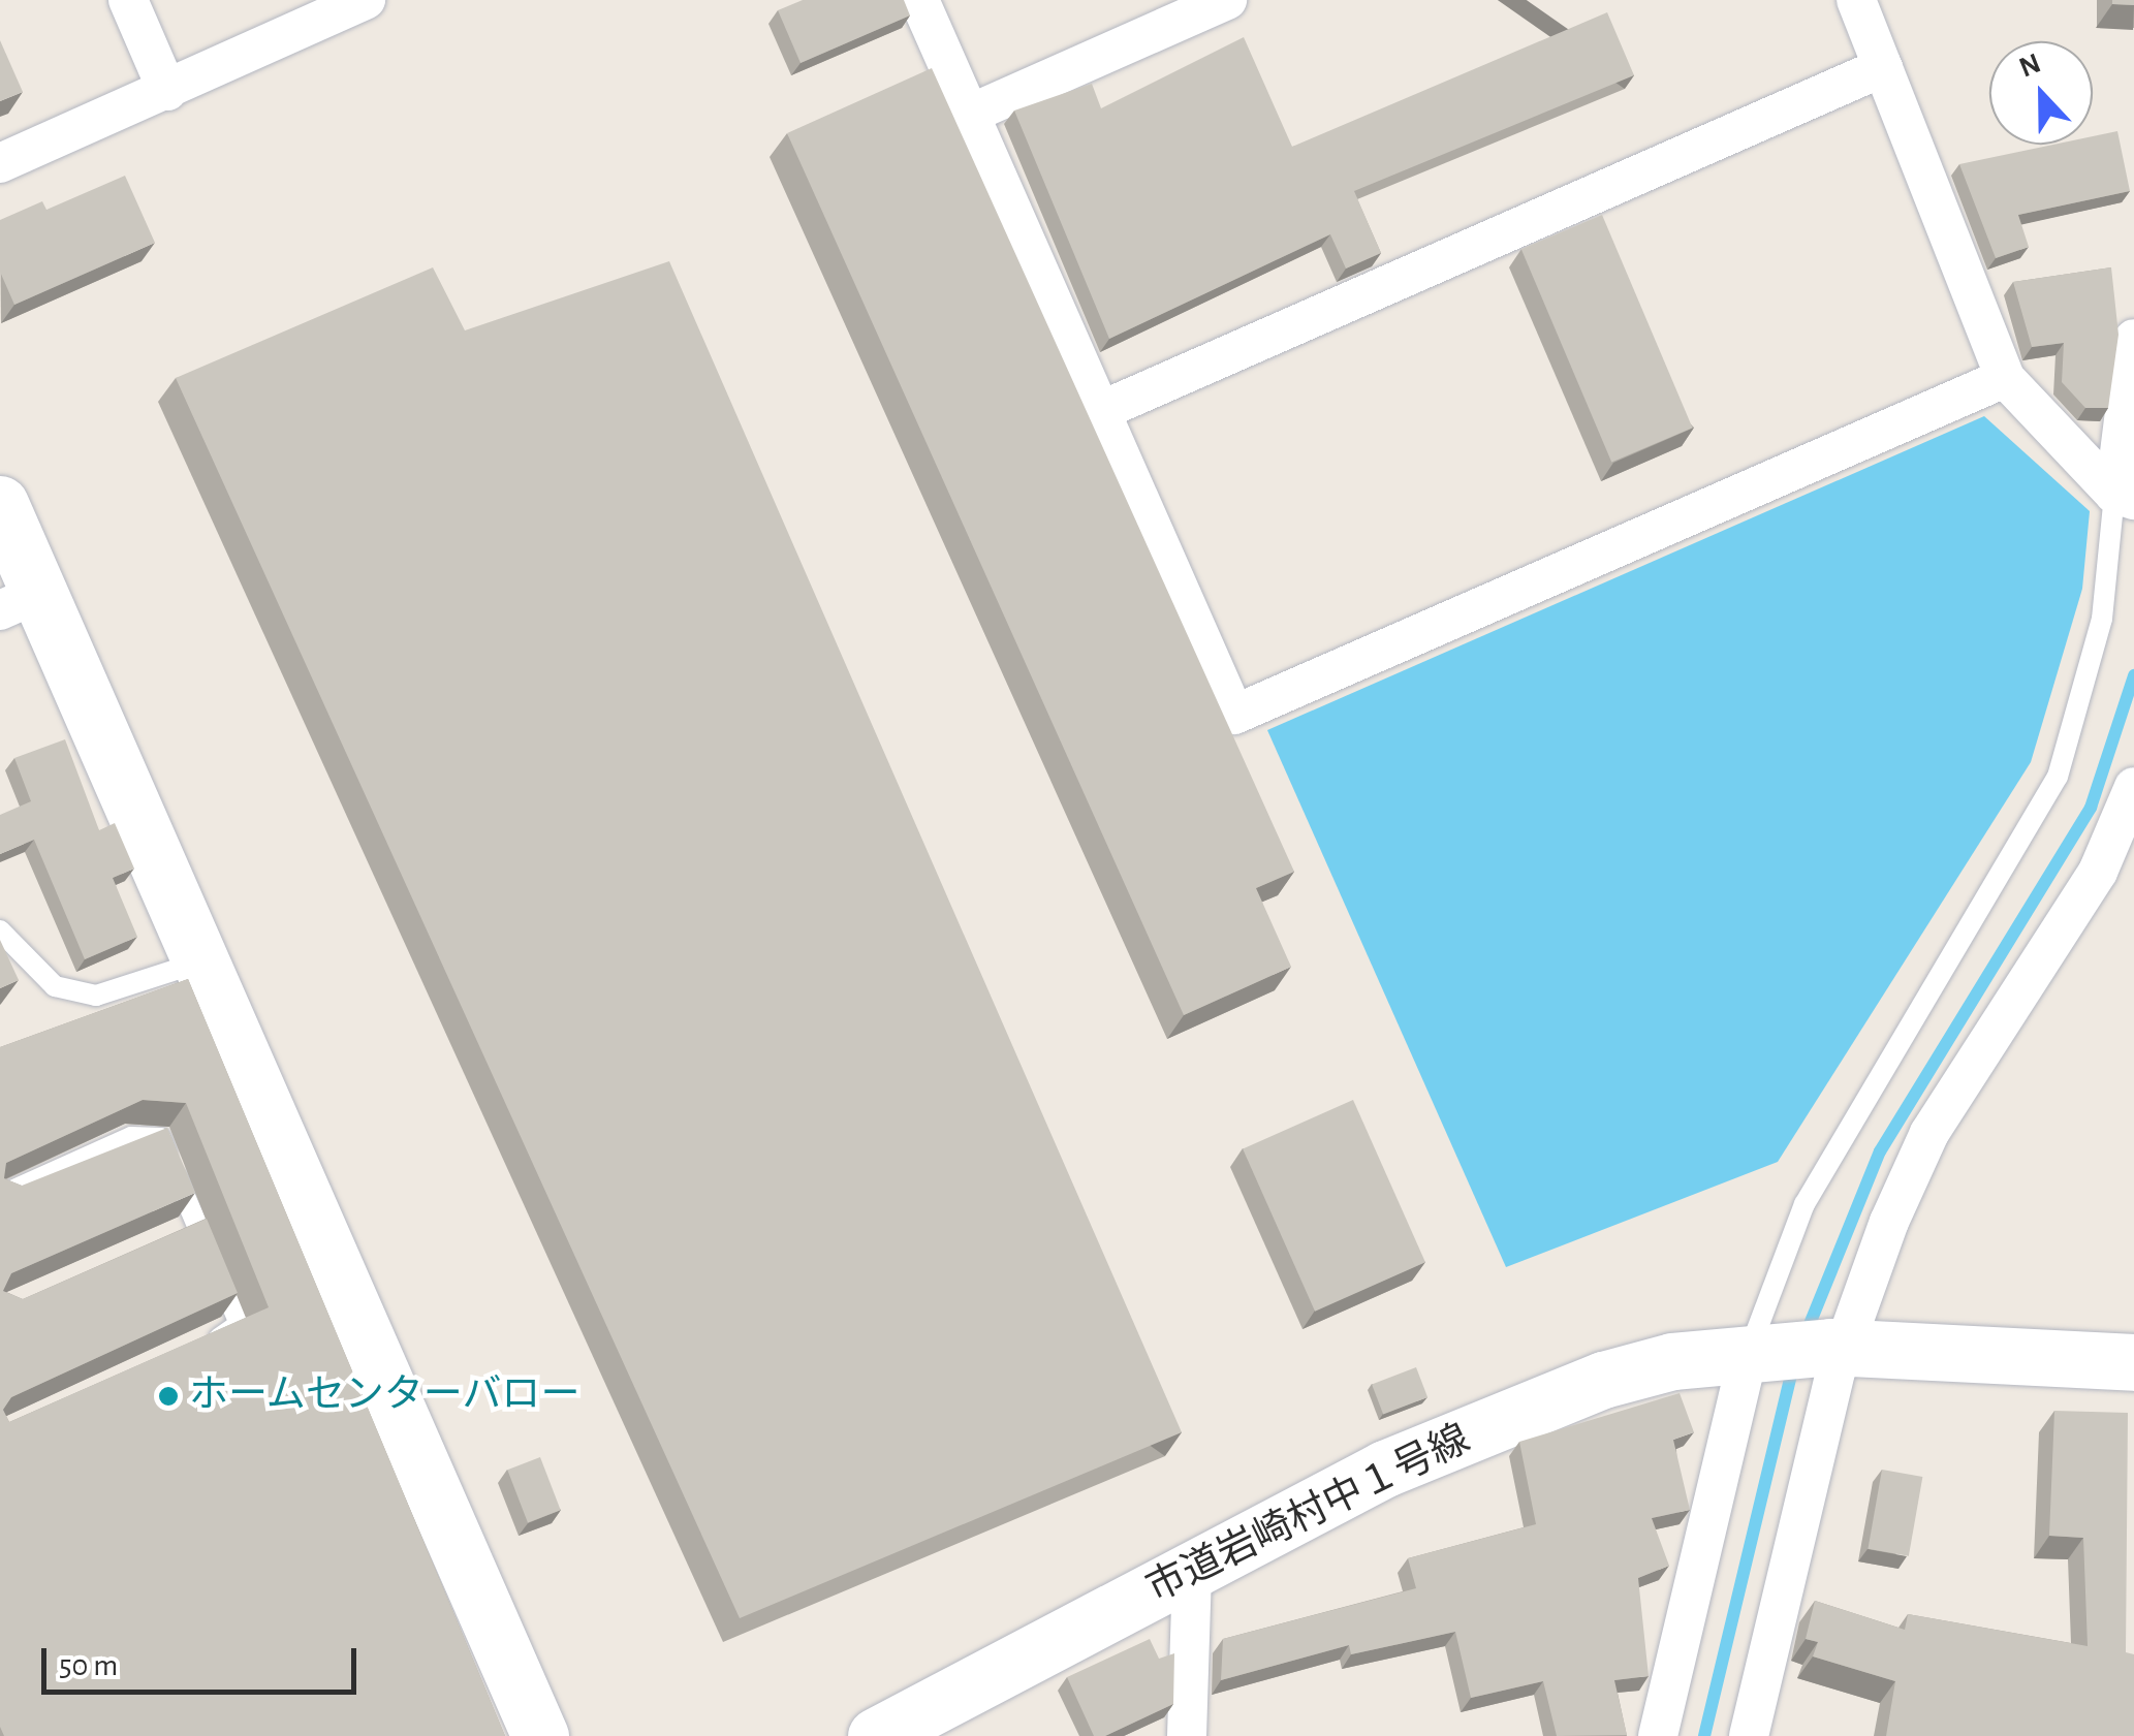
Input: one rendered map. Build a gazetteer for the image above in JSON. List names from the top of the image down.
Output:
{
  "streets": {
    "street": ["市道岩崎村中１号線"]
  },
  "places": ["ホームセンターバロー"],
  "scale_bar": "50 m",
  "north": "top"
}
